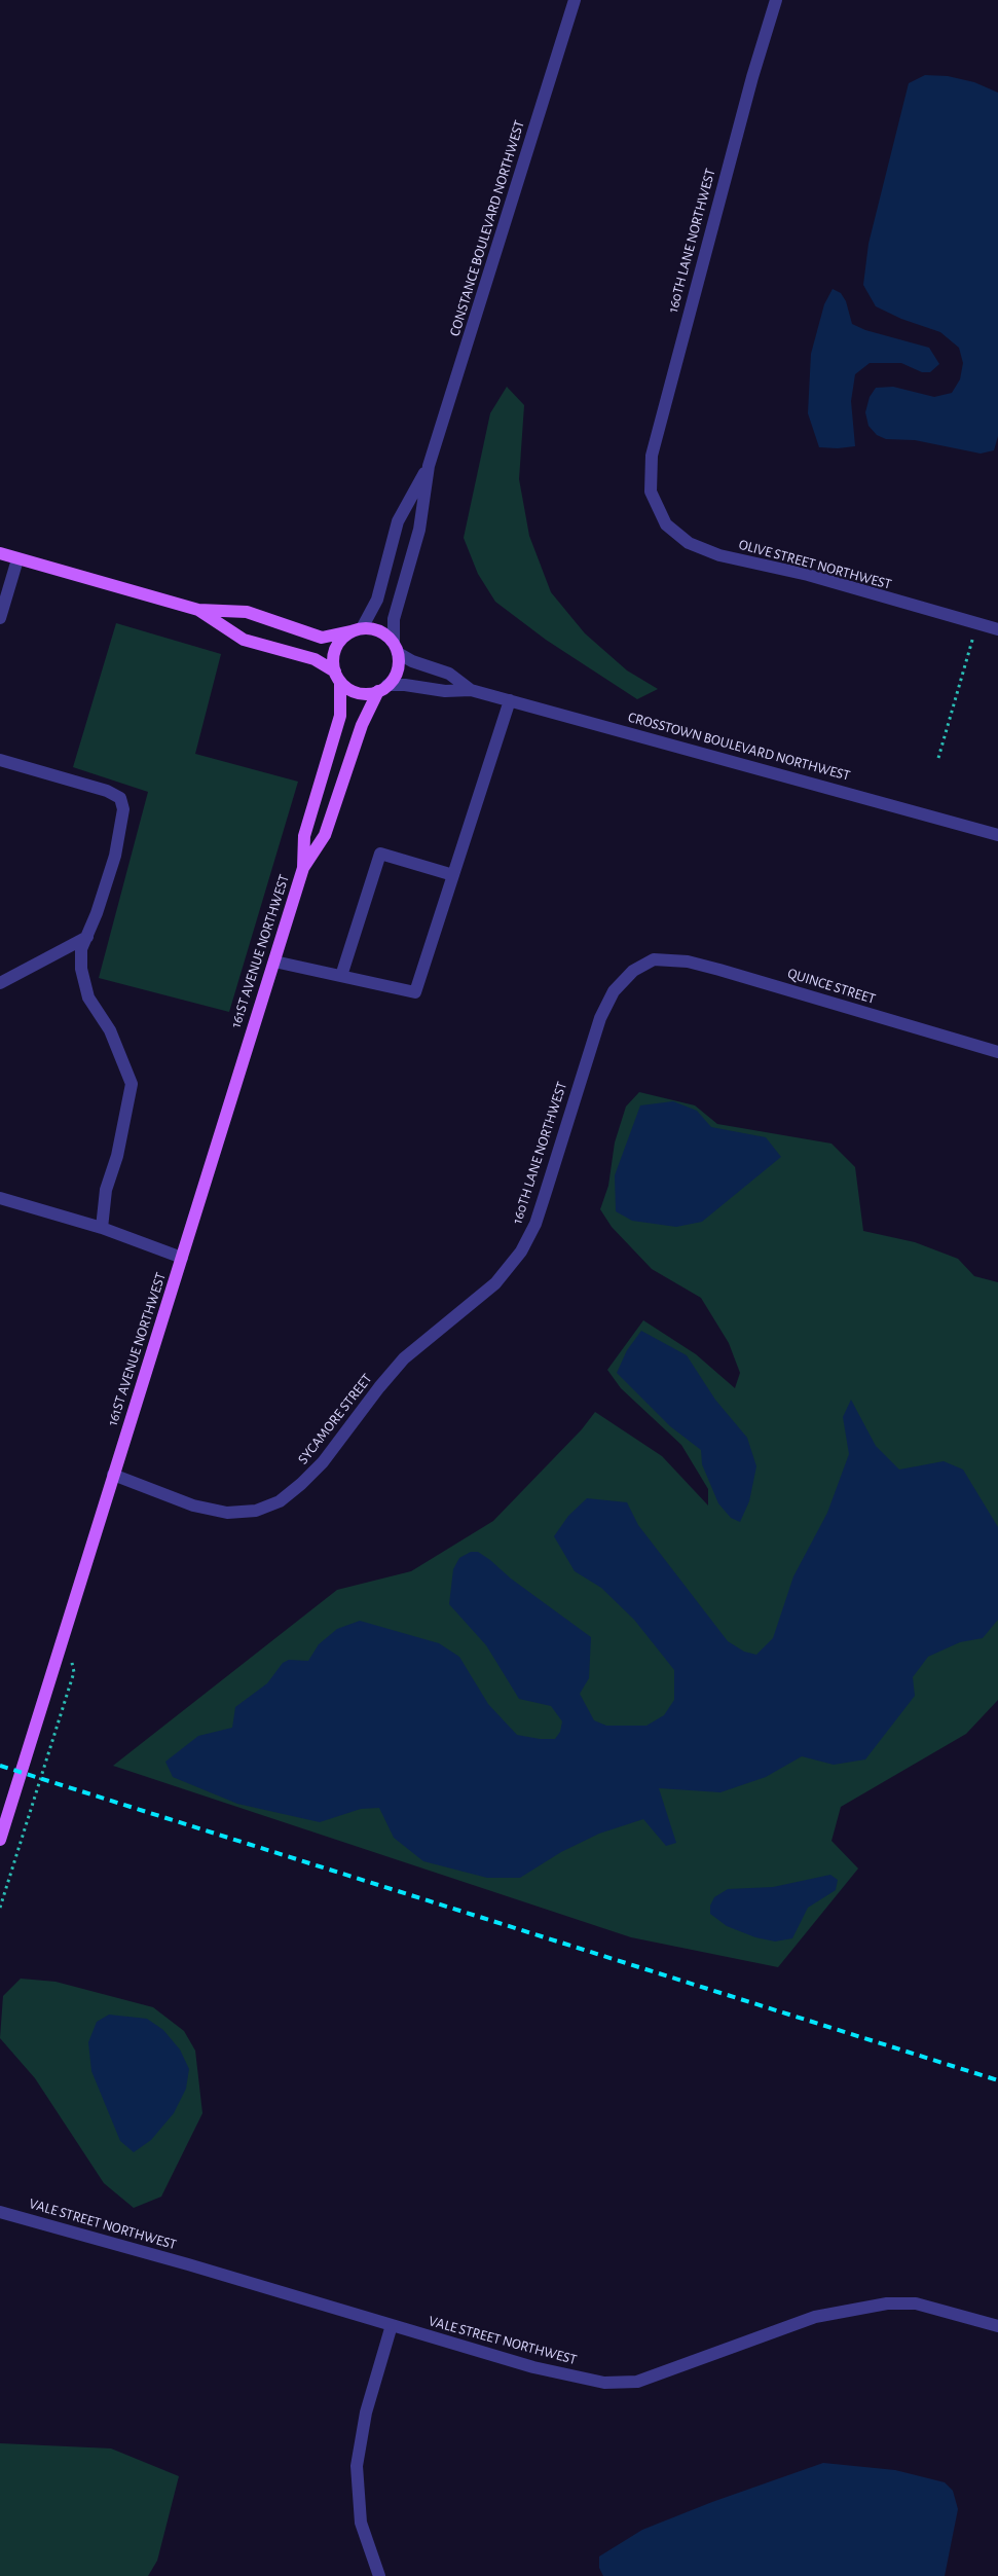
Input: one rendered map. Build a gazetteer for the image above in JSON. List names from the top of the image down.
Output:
{
  "streets": {
    "main road": ["161ST AVENUE NORTHWEST"],
    "street": [
      "CONSTANCE BOULEVARD NORTHWEST",
      "160TH LANE NORTHWEST",
      "OLIVE STREET NORTHWEST",
      "CROSSTOWN BOULEVARD NORTHWEST",
      "QUINCE STREET",
      "SYCAMORE STREET",
      "VALE STREET NORTHWEST"
    ]
  },
  "crossings": [
    ["CONSTANCE BOULEVARD NORTHWEST", "CROSSTOWN BOULEVARD NORTHWEST"],
    ["CONSTANCE BOULEVARD NORTHWEST", "161ST AVENUE NORTHWEST"],
    ["160TH LANE NORTHWEST", "OLIVE STREET NORTHWEST"],
    ["160TH LANE NORTHWEST", "QUINCE STREET"],
    ["160TH LANE NORTHWEST", "SYCAMORE STREET"],
    ["CROSSTOWN BOULEVARD NORTHWEST", "161ST AVENUE NORTHWEST"],
    ["161ST AVENUE NORTHWEST", "SYCAMORE STREET"]
  ]
}
